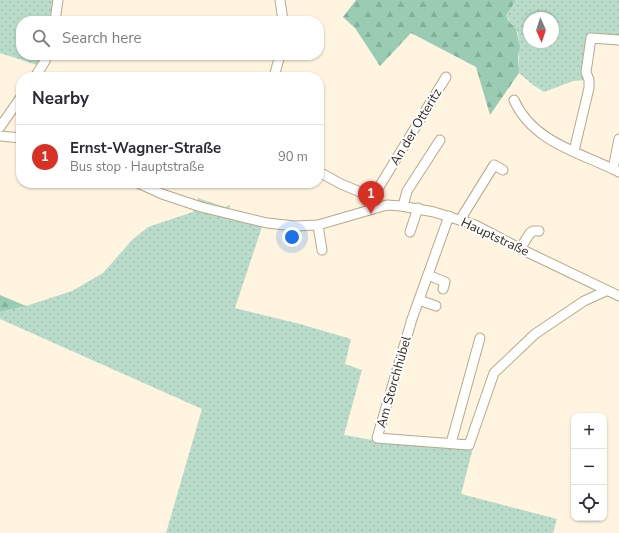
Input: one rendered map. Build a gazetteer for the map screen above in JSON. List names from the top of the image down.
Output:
{
  "streets": {
    "street": ["An der Otteritz", "Hauptstraße", "Am Storchhübel"]
  },
  "crossings": [
    ["Hauptstraße", "Am Storchhübel"]
  ],
  "north": "bottom",
  "page": {
    "search": "Search here",
    "heading": "Nearby",
    "list": [
      {
        "mark": "1",
        "name": "Ernst-Wagner-Straße",
        "note": "Bus stop · Hauptstraße",
        "value": "90 m"
      }
    ],
    "pins": "1",
    "map_buttons": ["+", "−"]
  }
}
